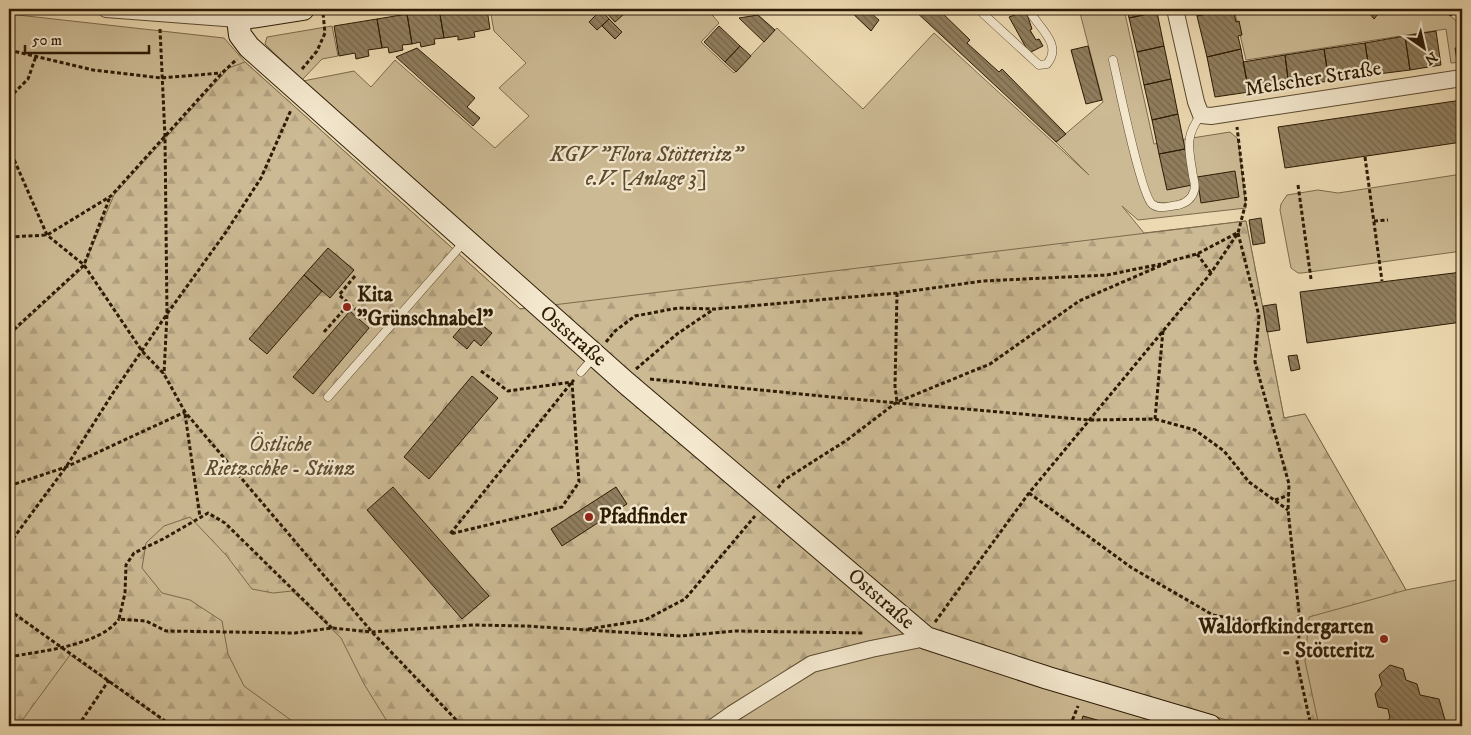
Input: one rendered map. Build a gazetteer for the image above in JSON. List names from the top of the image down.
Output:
{
  "streets": {
    "street": ["Melscher Straße", "Oststraße"]
  },
  "parks": ["KGV \"Flora Stötteritz\" e.V. [Anlage 3]", "Östliche Rietzschke - Stünz"],
  "places": ["Kita \"Grünschnabel\"", "Pfadfinder", "Waldorfkindergarten - Stötteritz"],
  "scale_bar": "50 m",
  "north": "bottom right"
}
